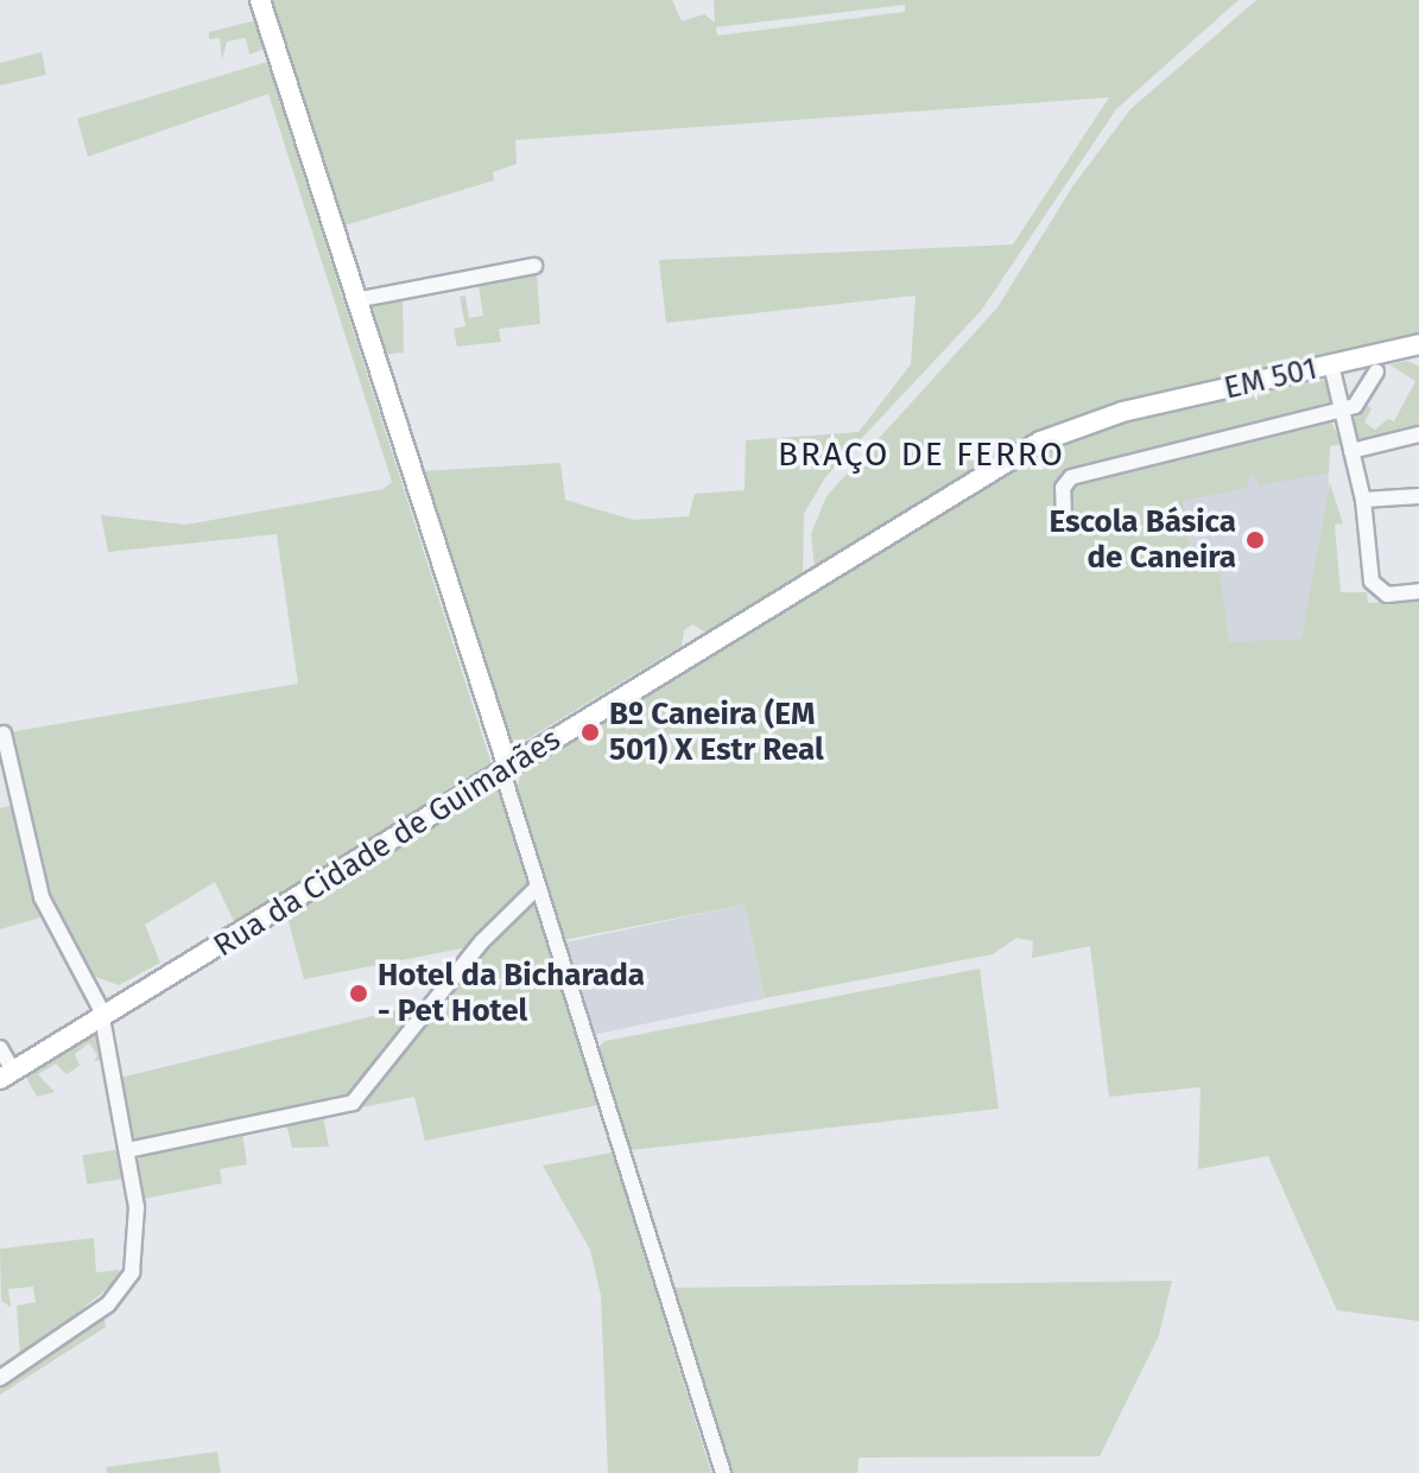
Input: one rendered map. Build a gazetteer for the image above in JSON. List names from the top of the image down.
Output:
{
  "streets": {
    "main road": ["EM 501", "Rua da Cidade de Guimarães"]
  },
  "crossings": [
    ["EM 501", "Rua da Cidade de Guimarães"]
  ],
  "districts": ["BRAÇO DE FERRO"],
  "places": ["Escola Básica de Caneira", "Bº Caneira (EM 501) X Estr Real", "Hotel da Bicharada - Pet Hotel"]
}
